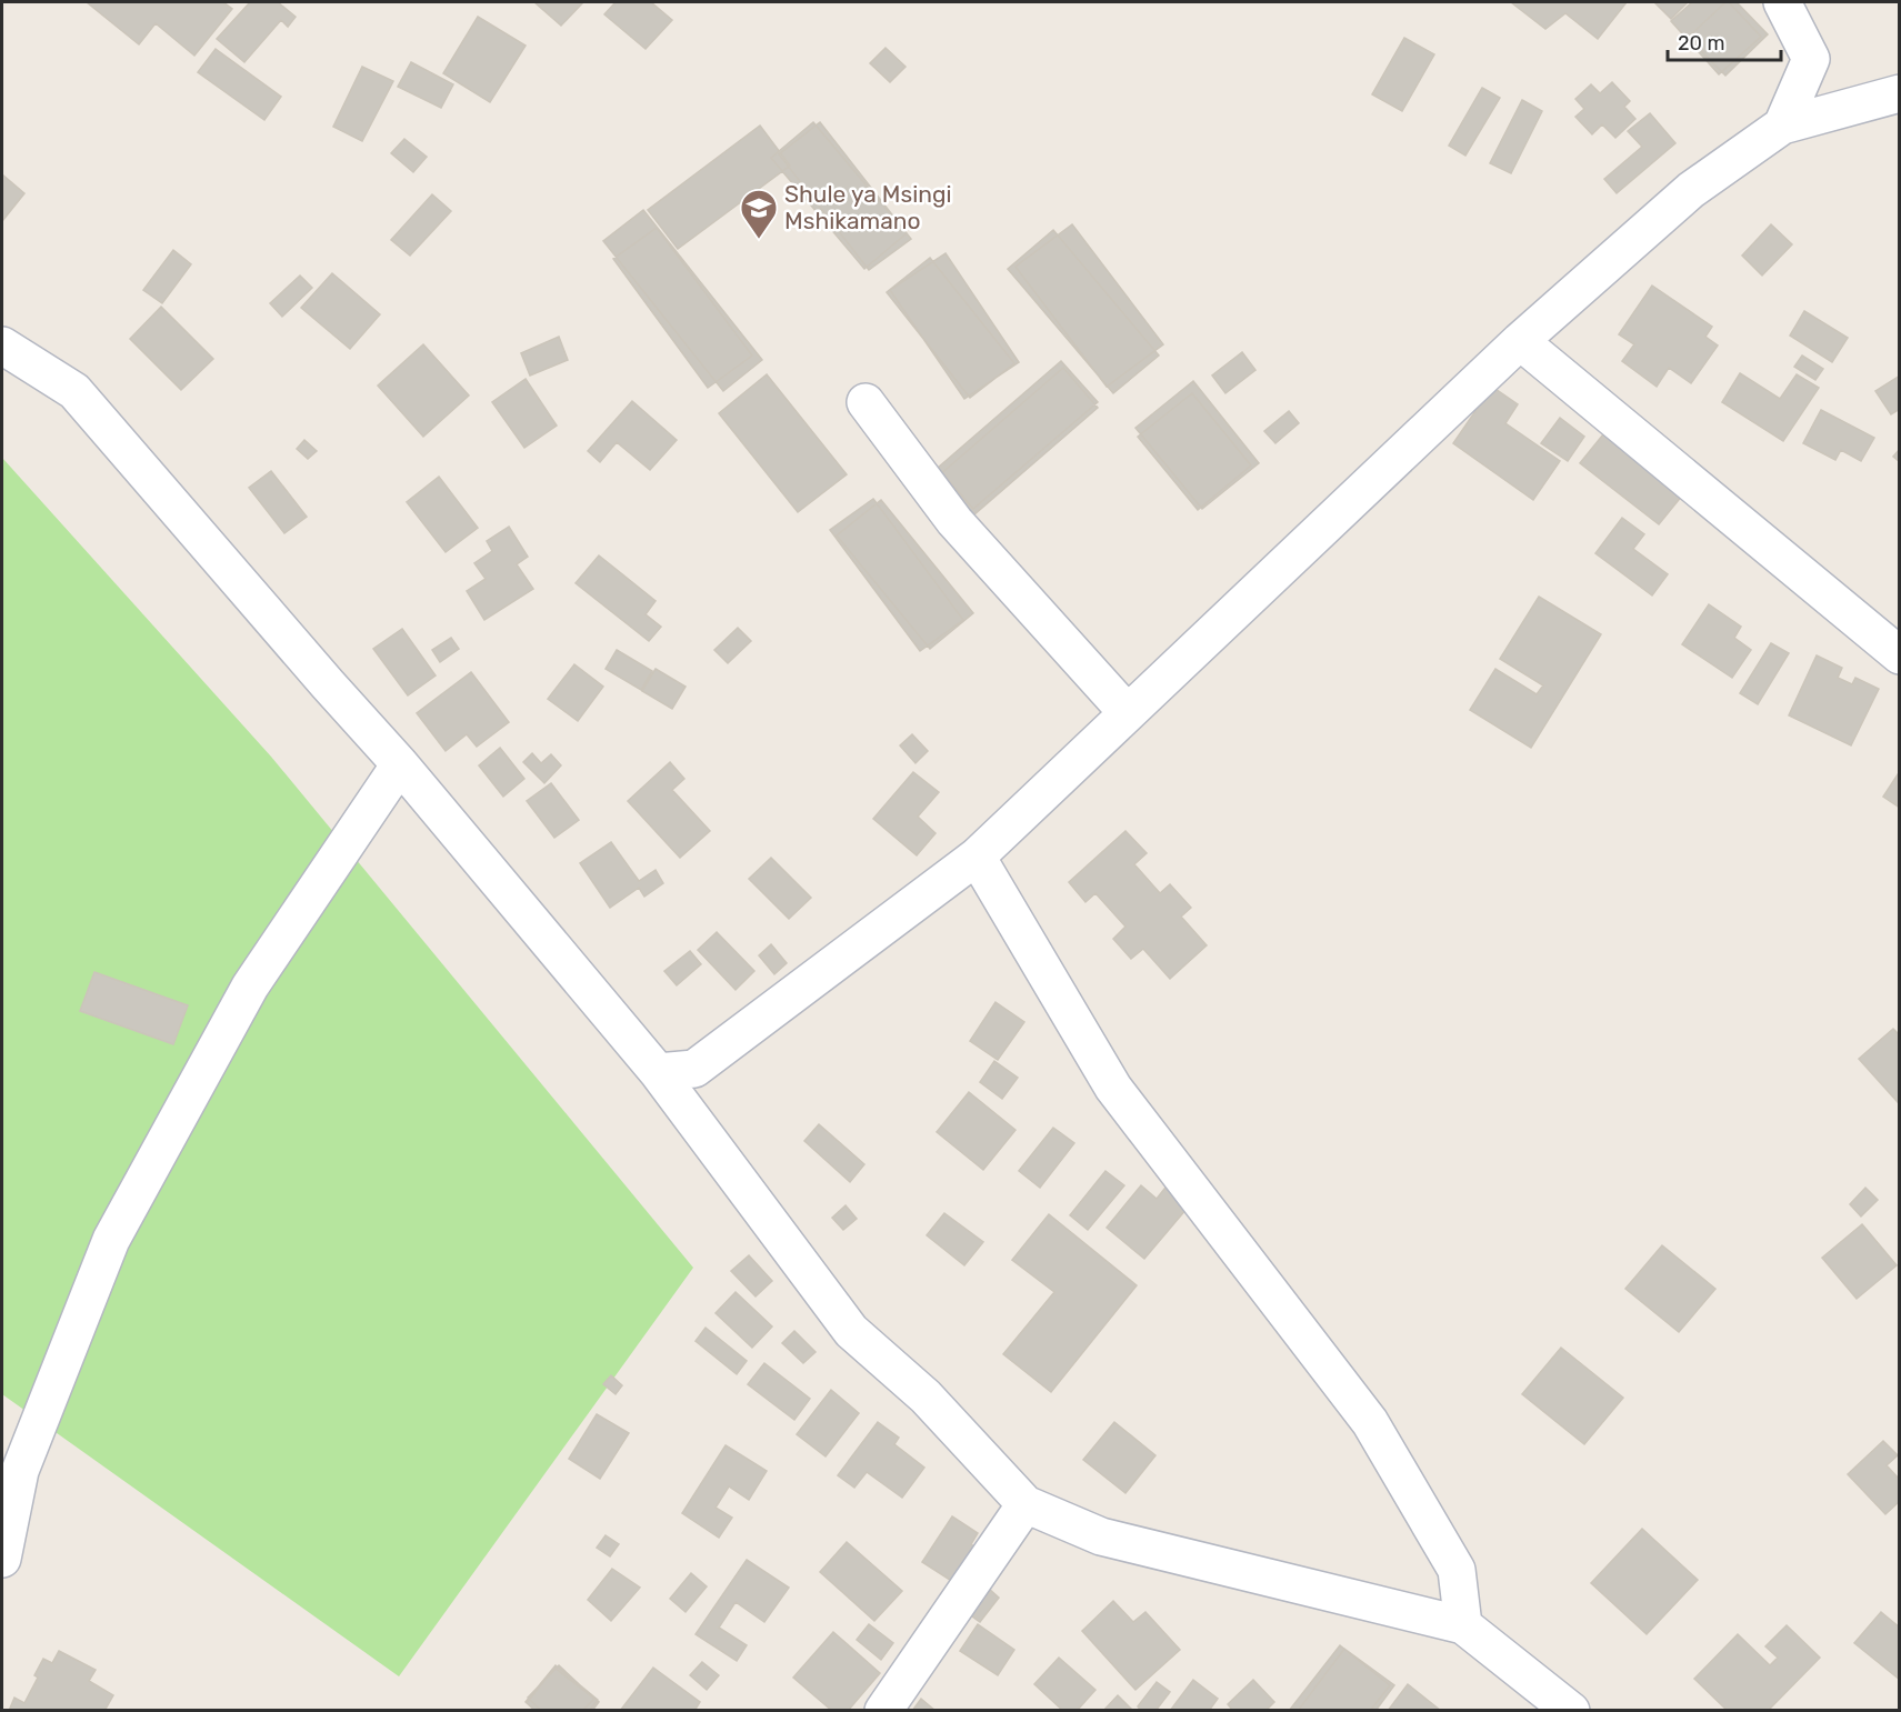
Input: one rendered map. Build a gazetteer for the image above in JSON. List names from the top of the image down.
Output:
{
  "places": {
    "school or university": ["Shule ya Msingi Mshikamano"]
  },
  "scale_bar": "20 m"
}
